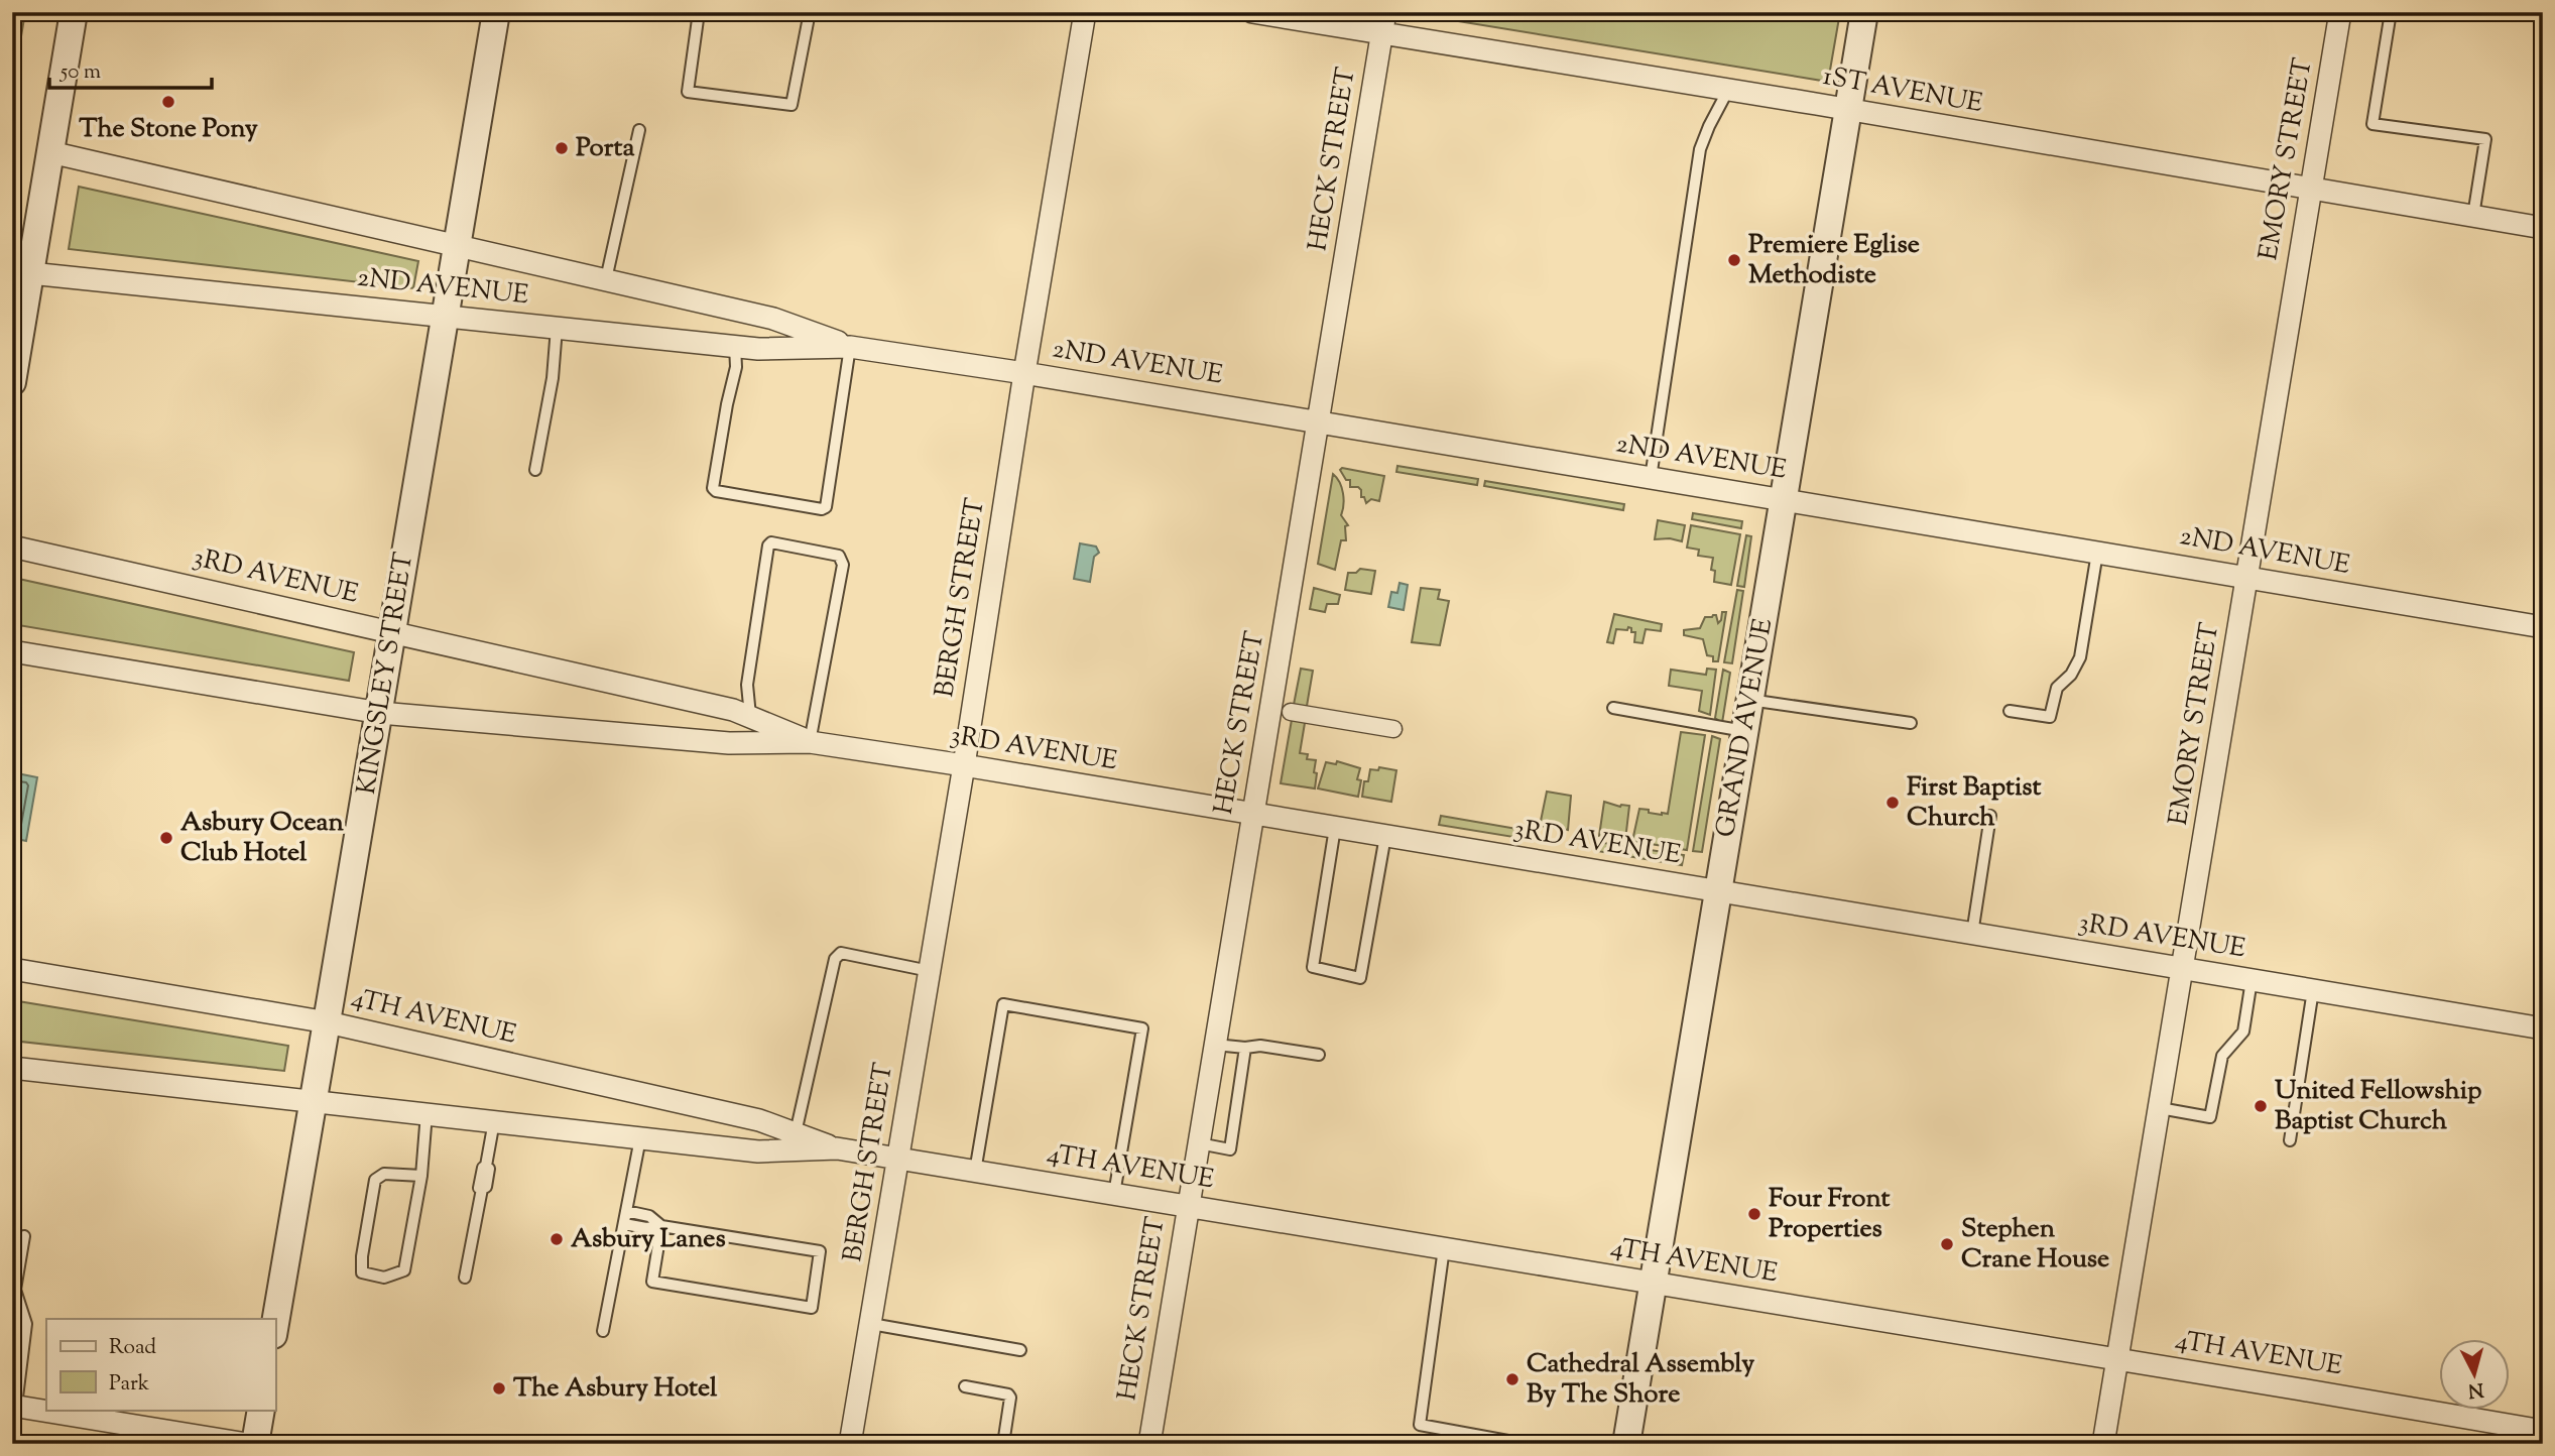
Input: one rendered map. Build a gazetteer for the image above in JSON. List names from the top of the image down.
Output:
{
  "streets": {
    "street": [
      "1ST AVENUE",
      "HECK STREET",
      "EMORY STREET",
      "2ND AVENUE",
      "3RD AVENUE",
      "BERGH STREET",
      "KINGSLEY STREET",
      "GRAND AVENUE",
      "4TH AVENUE"
    ]
  },
  "crossings": [
    ["1ST AVENUE", "HECK STREET"],
    ["1ST AVENUE", "EMORY STREET"],
    ["1ST AVENUE", "GRAND AVENUE"],
    ["HECK STREET", "2ND AVENUE"],
    ["HECK STREET", "3RD AVENUE"],
    ["HECK STREET", "4TH AVENUE"],
    ["EMORY STREET", "2ND AVENUE"],
    ["EMORY STREET", "3RD AVENUE"],
    ["EMORY STREET", "4TH AVENUE"],
    ["2ND AVENUE", "BERGH STREET"],
    ["2ND AVENUE", "KINGSLEY STREET"],
    ["2ND AVENUE", "GRAND AVENUE"],
    ["3RD AVENUE", "BERGH STREET"],
    ["3RD AVENUE", "KINGSLEY STREET"],
    ["3RD AVENUE", "GRAND AVENUE"],
    ["BERGH STREET", "4TH AVENUE"],
    ["KINGSLEY STREET", "4TH AVENUE"],
    ["GRAND AVENUE", "4TH AVENUE"]
  ],
  "places": [
    "The Stone Pony",
    "Porta",
    "Premiere Eglise Methodiste",
    "First Baptist Church",
    "Asbury Ocean Club Hotel",
    "United Fellowship Baptist Church",
    "Four Front Properties",
    "Asbury Lanes",
    "Stephen Crane House",
    "Cathedral Assembly By The Shore",
    "The Asbury Hotel"
  ],
  "legend": ["Road", "Park"],
  "scale_bar": "50 m",
  "north": "bottom"
}
